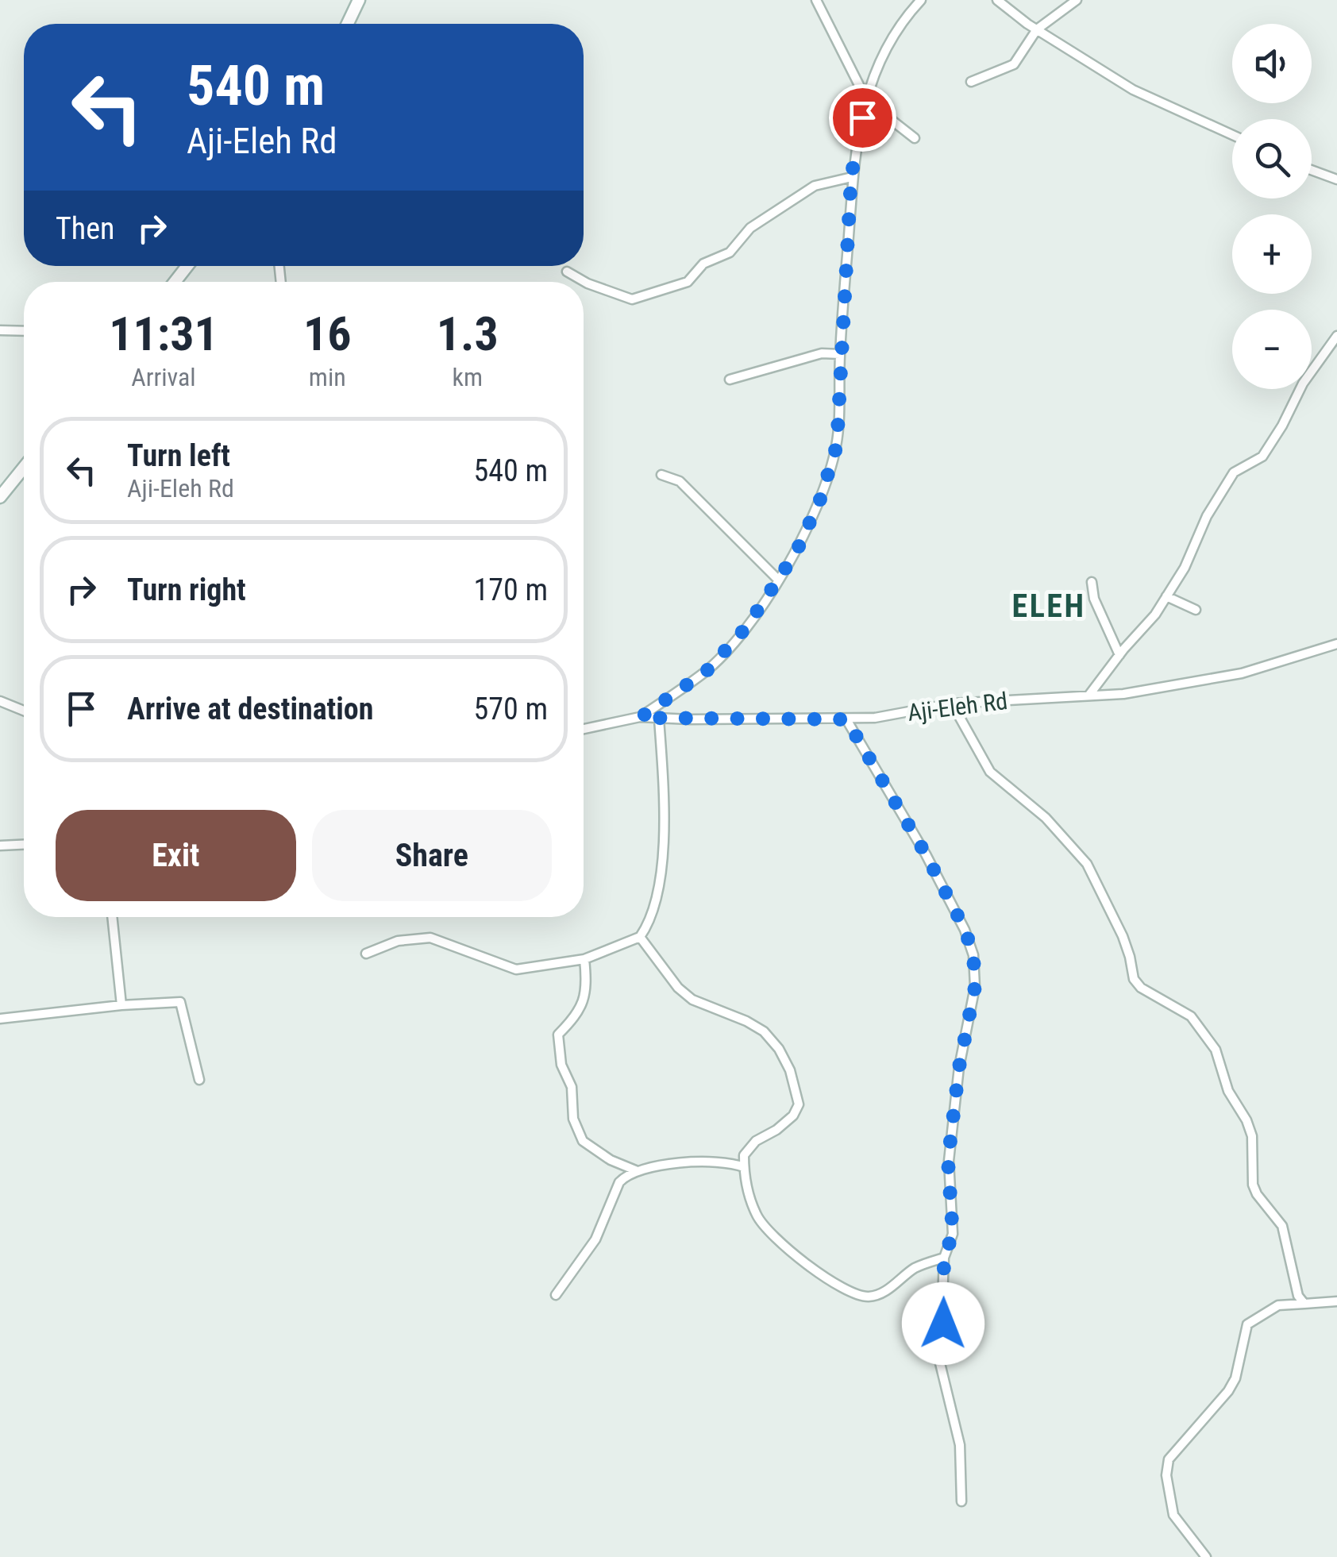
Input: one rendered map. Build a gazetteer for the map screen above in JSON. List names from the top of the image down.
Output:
{
  "streets": {
    "street": ["Aji-Eleh Rd"]
  },
  "districts": ["ELEH"],
  "page": {
    "map_buttons": ["+", "−"],
    "turn": ["540 m", "Aji-Eleh Rd"],
    "then": "Then",
    "eta": [
      "11:31",
      "Arrival",
      "16",
      "min",
      "1.3",
      "km"
    ],
    "list": [
      {
        "name": "Turn left",
        "note": "Aji-Eleh Rd",
        "value": "540 m"
      },
      {
        "name": "Turn right",
        "value": "170 m"
      },
      {
        "name": "Arrive at destination",
        "value": "570 m"
      }
    ],
    "buttons": ["Exit", "Share"]
  }
}
